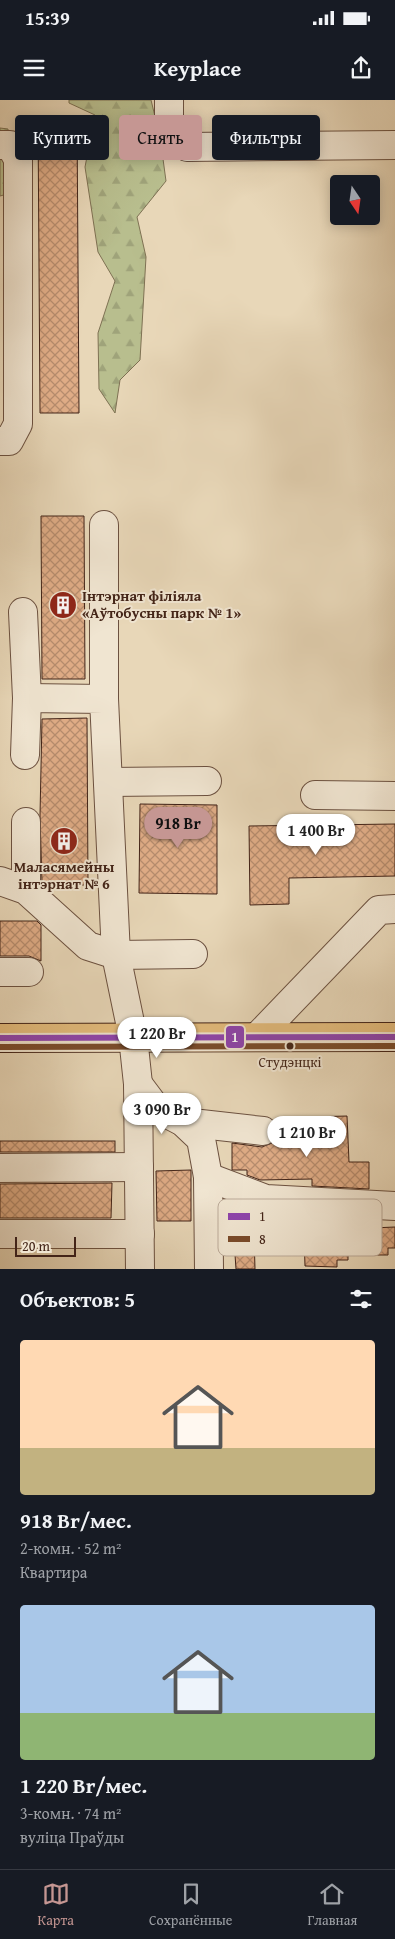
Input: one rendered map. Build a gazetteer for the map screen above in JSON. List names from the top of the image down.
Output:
{
  "places": {
    "building": ["Інтэрнат філіяла «Аўтобусны парк № 1»", "Маласямейны інтэрнат № 6"],
    "other": ["Студэнцкі"]
  },
  "lines": ["transit line 1", "transit line 8"],
  "legend": ["1", "8"],
  "scale_bar": "20 m",
  "north": "bottom",
  "page": {
    "status": "15:39",
    "header": "Keyplace",
    "chip": ["Купить", "Снять", "Фильтры"],
    "price": [
      "918 Br",
      "1 400 Br",
      "1 220 Br",
      "3 090 Br",
      "1 210 Br"
    ],
    "scale": "20 m",
    "heading": "Объектов: 5",
    "list": [
      {
        "name": "918 Br/мес.",
        "note": "2-комн. · 52 m² · Квартира"
      },
      {
        "name": "1 220 Br/мес.",
        "note": "3-комн. · 74 m² · вуліца Праўды"
      }
    ],
    "tabs": ["Карта", "Сохранённые", "Главная"]
  }
}
